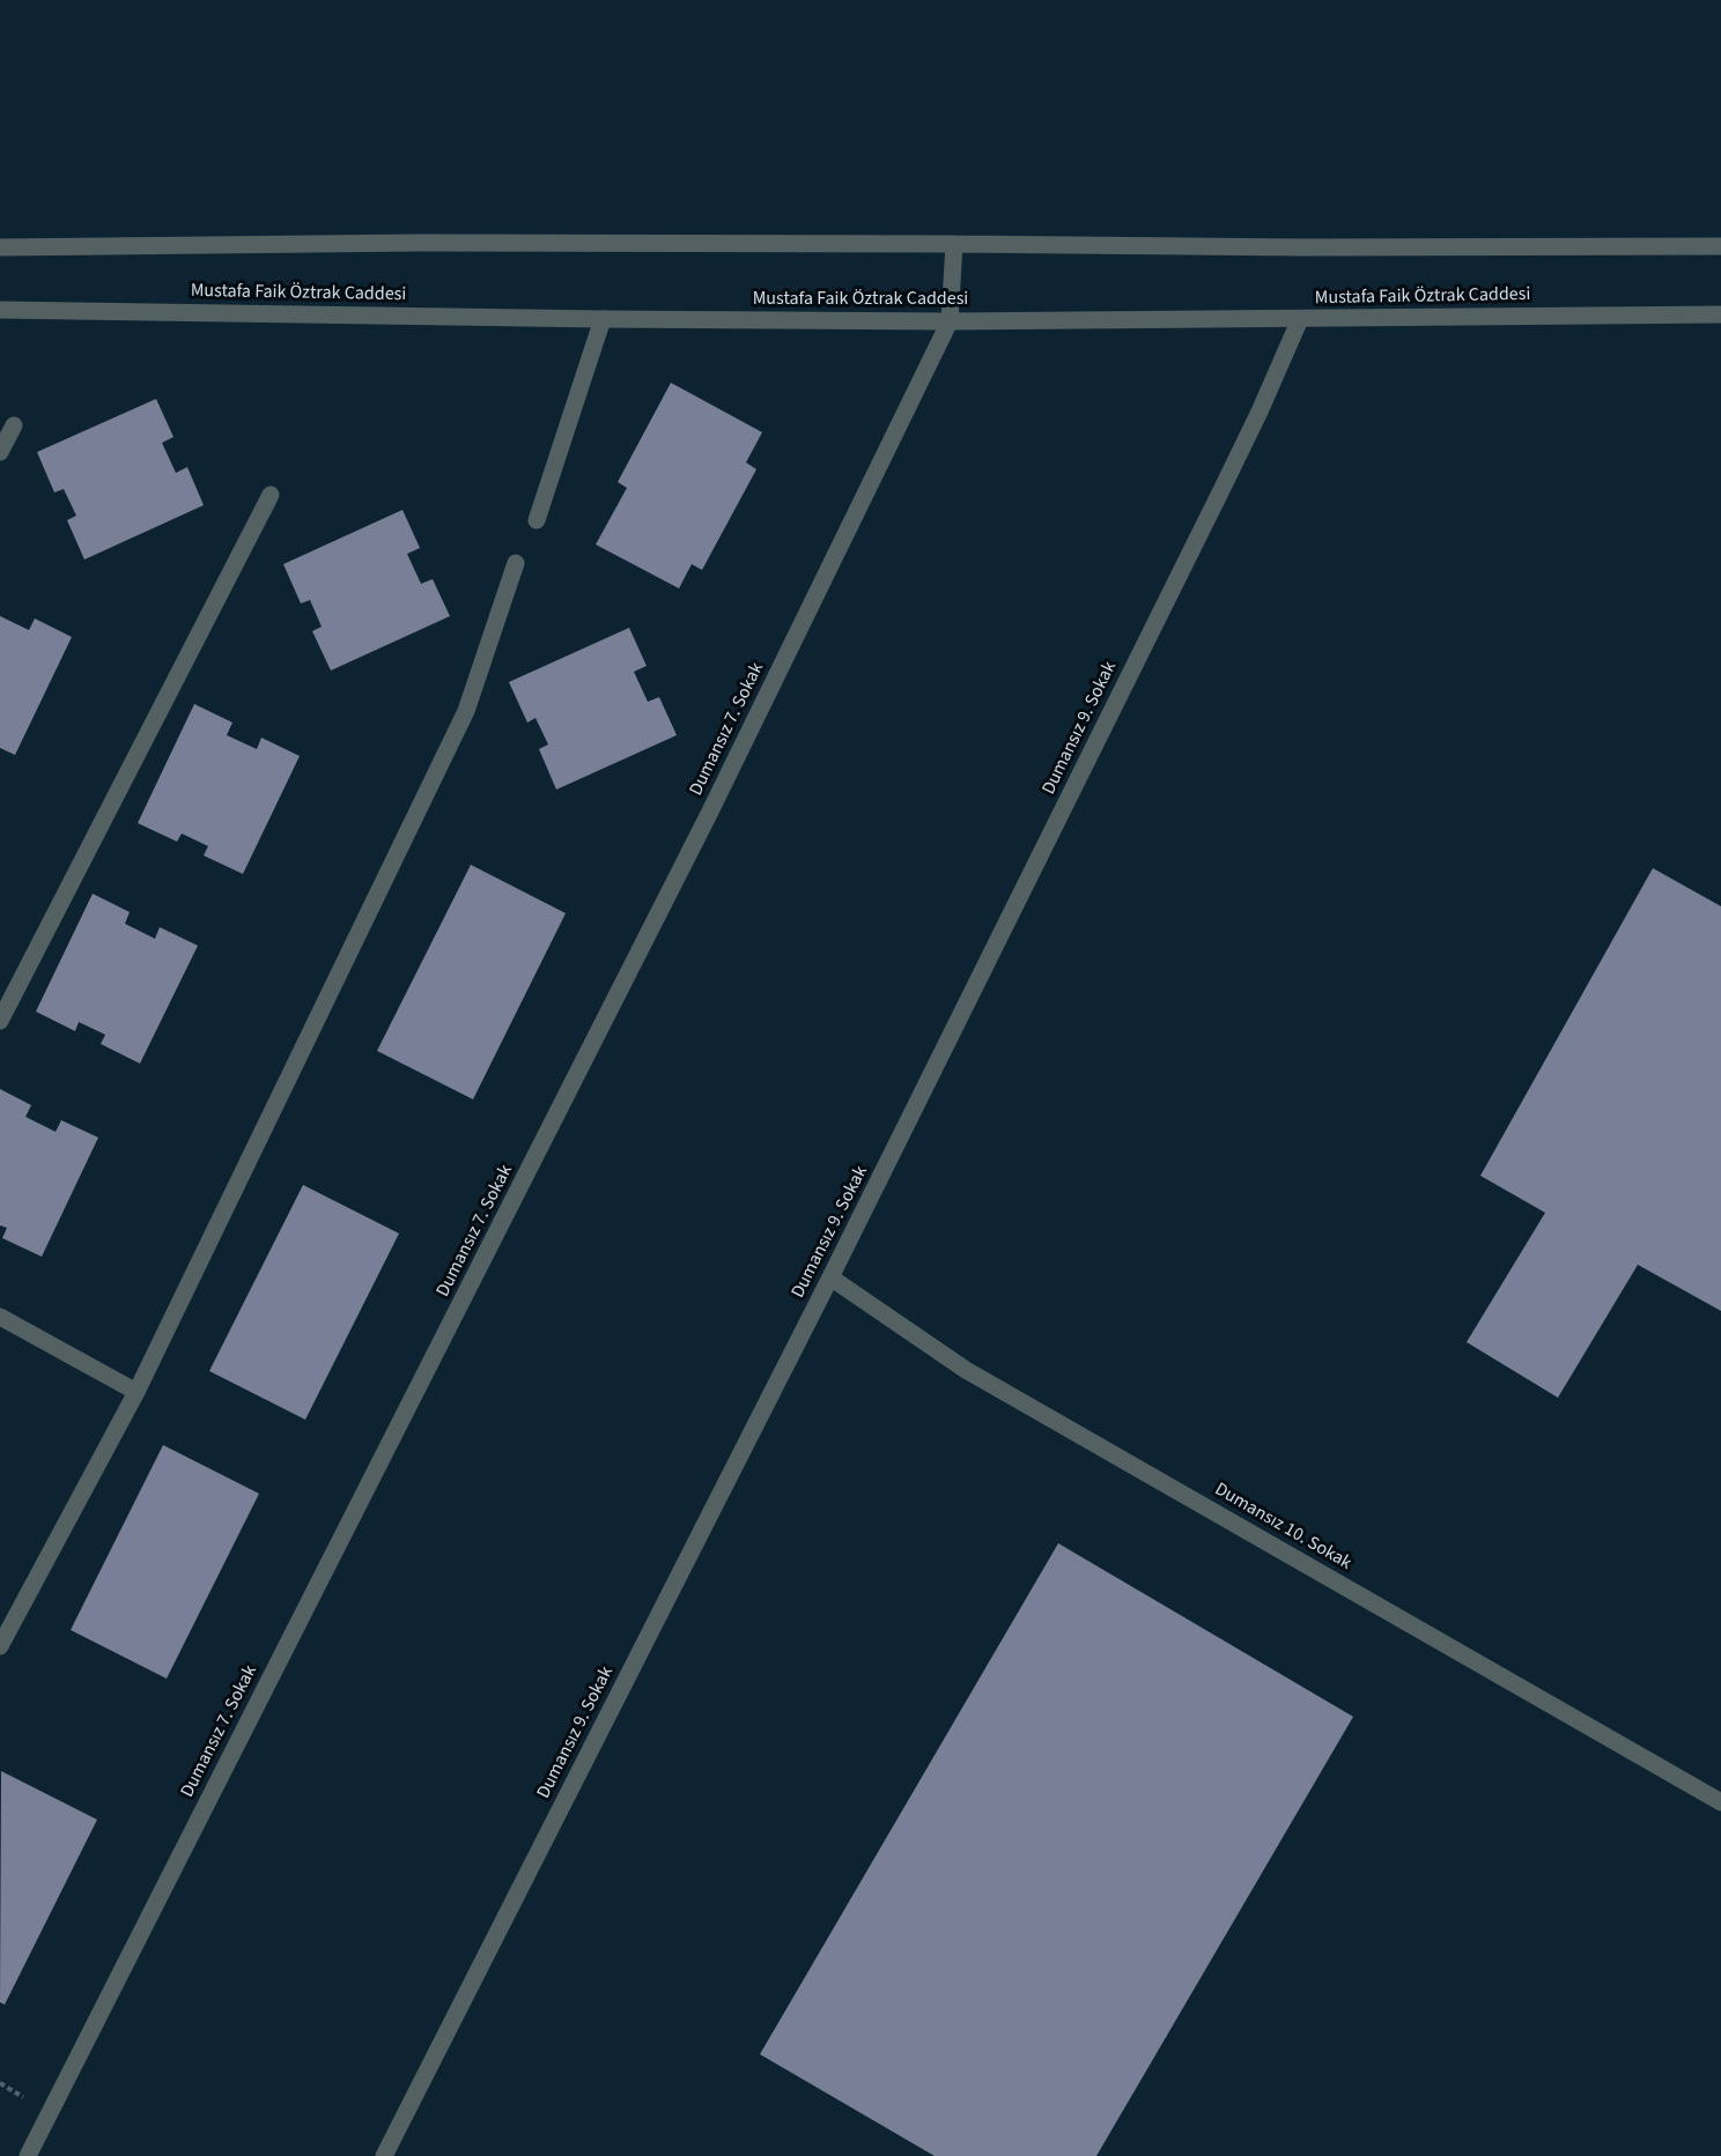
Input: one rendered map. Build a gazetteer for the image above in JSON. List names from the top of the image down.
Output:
{
  "streets": {
    "street": [
      "Mustafa Faik Öztrak Caddesi",
      "Dumansız 9. Sokak",
      "Dumansız 7. Sokak",
      "Dumansız 10. Sokak"
    ]
  },
  "crossings": [
    ["Mustafa Faik Öztrak Caddesi", "Dumansız 9. Sokak"],
    ["Mustafa Faik Öztrak Caddesi", "Dumansız 7. Sokak"],
    ["Dumansız 9. Sokak", "Dumansız 10. Sokak"]
  ]
}
